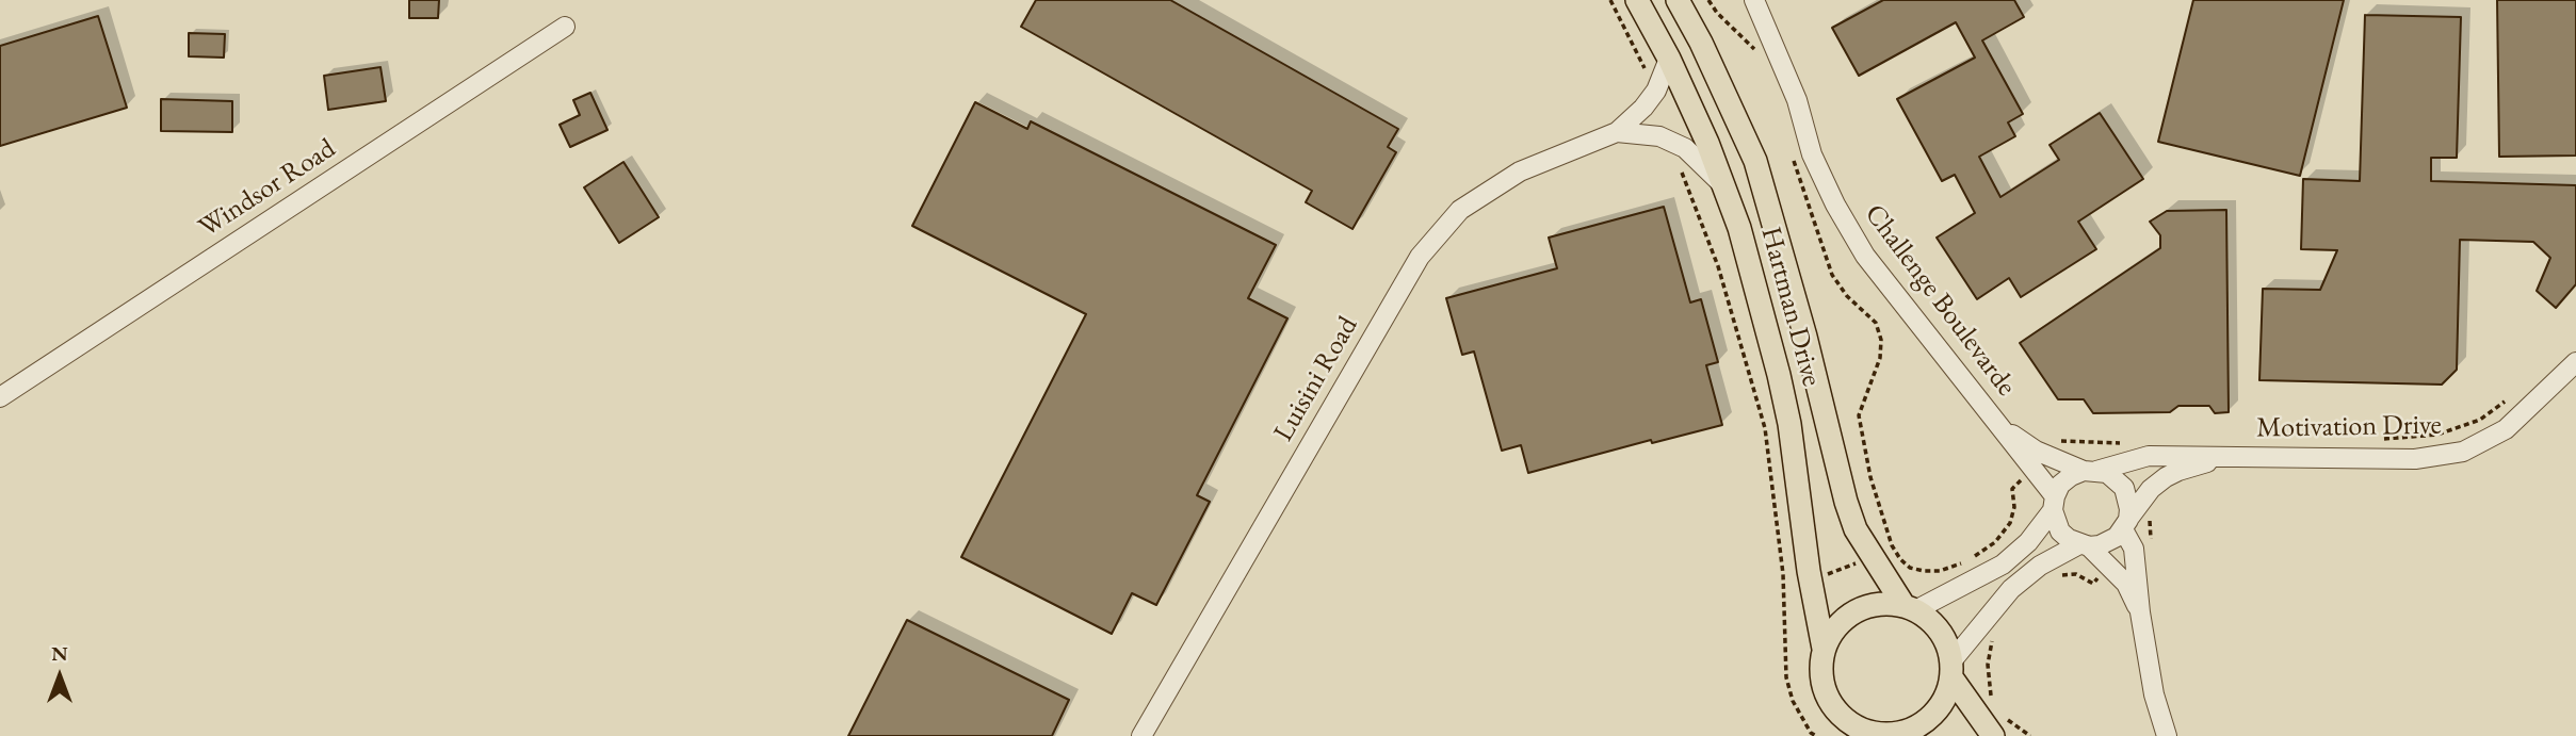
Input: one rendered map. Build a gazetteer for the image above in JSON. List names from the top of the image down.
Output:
{
  "streets": {
    "main road": ["Hartman Drive"],
    "street": [
      "Windsor Road",
      "Challenge Boulevarde",
      "Luisini Road",
      "Motivation Drive"
    ]
  },
  "crossings": [
    ["Challenge Boulevarde", "Motivation Drive"],
    ["Hartman Drive", "Luisini Road"]
  ],
  "north": "top"
}
